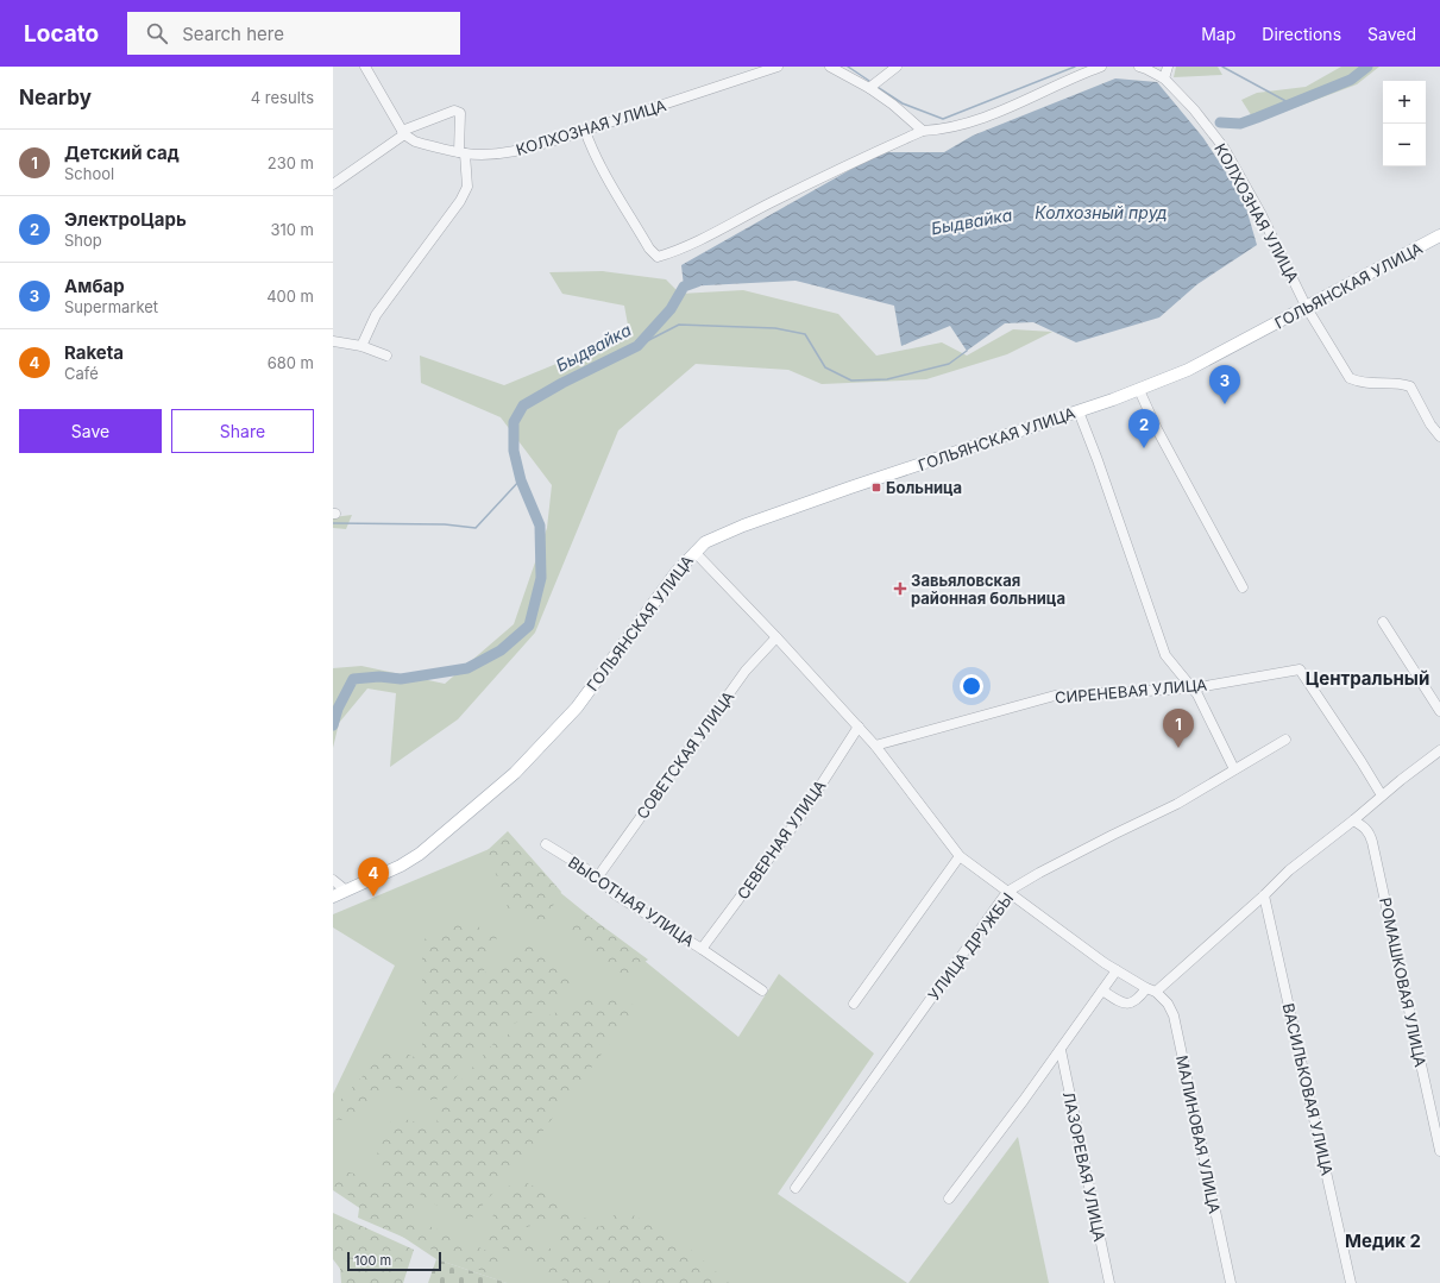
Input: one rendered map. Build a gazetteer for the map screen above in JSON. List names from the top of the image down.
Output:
{
  "streets": {
    "main road": ["ГОЛЬЯНСКАЯ УЛИЦА"],
    "street": [
      "КОЛХОЗНАЯ УЛИЦА",
      "СИРЕНЕВАЯ УЛИЦА",
      "СОВЕТСКАЯ УЛИЦА",
      "СЕВЕРНАЯ УЛИЦА",
      "ВЫСОТНАЯ УЛИЦА",
      "УЛИЦА ДРУЖБЫ",
      "РОМАШКОВАЯ УЛИЦА",
      "ВАСИЛЬКОВАЯ УЛИЦА",
      "МАЛИНОВАЯ УЛИЦА",
      "ЛАЗОРЕВАЯ УЛИЦА"
    ]
  },
  "crossings": [
    ["КОЛХОЗНАЯ УЛИЦА", "ГОЛЬЯНСКАЯ УЛИЦА"],
    ["ГОЛЬЯНСКАЯ УЛИЦА", "МАЛИНОВАЯ УЛИЦА"],
    ["СИРЕНЕВАЯ УЛИЦА", "МАЛИНОВАЯ УЛИЦА"],
    ["СОВЕТСКАЯ УЛИЦА", "ВЫСОТНАЯ УЛИЦА"],
    ["СОВЕТСКАЯ УЛИЦА", "МАЛИНОВАЯ УЛИЦА"],
    ["СЕВЕРНАЯ УЛИЦА", "ВЫСОТНАЯ УЛИЦА"],
    ["СЕВЕРНАЯ УЛИЦА", "МАЛИНОВАЯ УЛИЦА"],
    ["УЛИЦА ДРУЖБЫ", "МАЛИНОВАЯ УЛИЦА"]
  ],
  "districts": ["Центральный", "Медик 2"],
  "water": ["Колхозный пруд", "Быдвайка"],
  "places": {
    "transit": ["Больница"],
    "health": ["Завьяловская районная больница"]
  },
  "scale_bar": "100 m",
  "page": {
    "header": "Locato",
    "search": "Search here",
    "nav": ["Map", "Directions", "Saved"],
    "heading": ["Nearby", "4 results"],
    "map_buttons": ["+", "−"],
    "list": [
      {
        "mark": "1",
        "name": "Детский сад",
        "note": "School",
        "value": "230 m"
      },
      {
        "mark": "2",
        "name": "ЭлектроЦарь",
        "note": "Shop",
        "value": "310 m"
      },
      {
        "mark": "3",
        "name": "Амбар",
        "note": "Supermarket",
        "value": "400 m"
      },
      {
        "mark": "4",
        "name": "Raketa",
        "note": "Café",
        "value": "680 m"
      }
    ],
    "pins": [
      "3",
      "2",
      "1",
      "4"
    ],
    "buttons": ["Save", "Share"],
    "scale": "100 m"
  }
}
